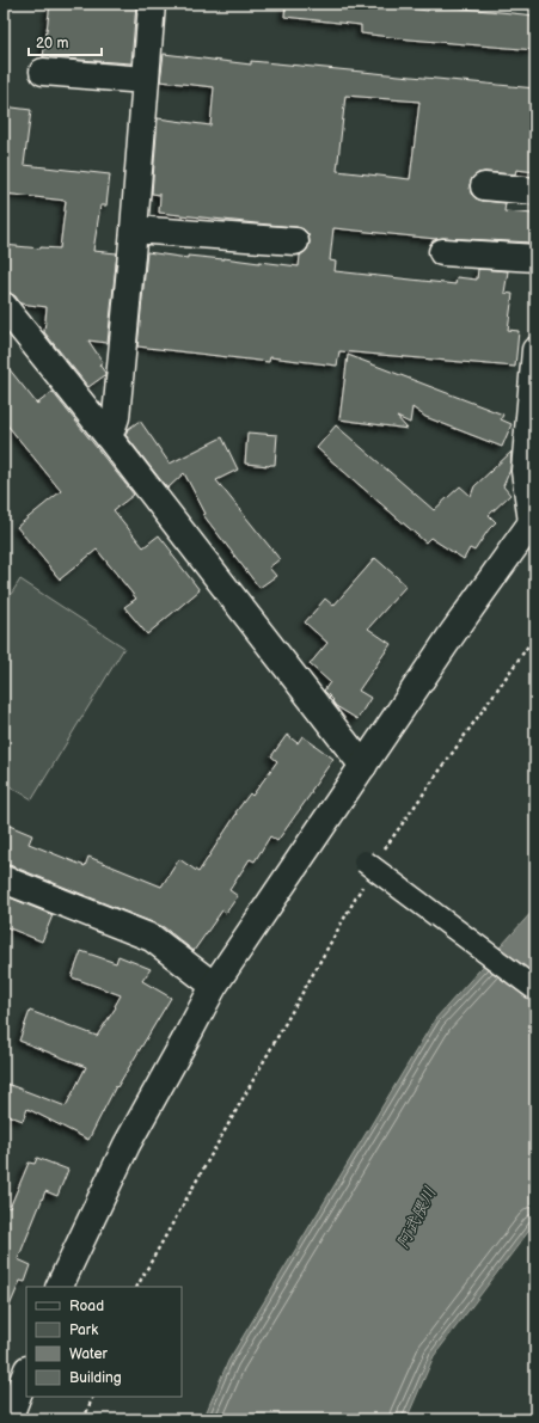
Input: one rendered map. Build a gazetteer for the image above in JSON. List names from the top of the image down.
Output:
{
  "water": ["阿武隈川"],
  "legend": [
    "Road",
    "Park",
    "Water",
    "Building"
  ],
  "scale_bar": "20 m"
}
